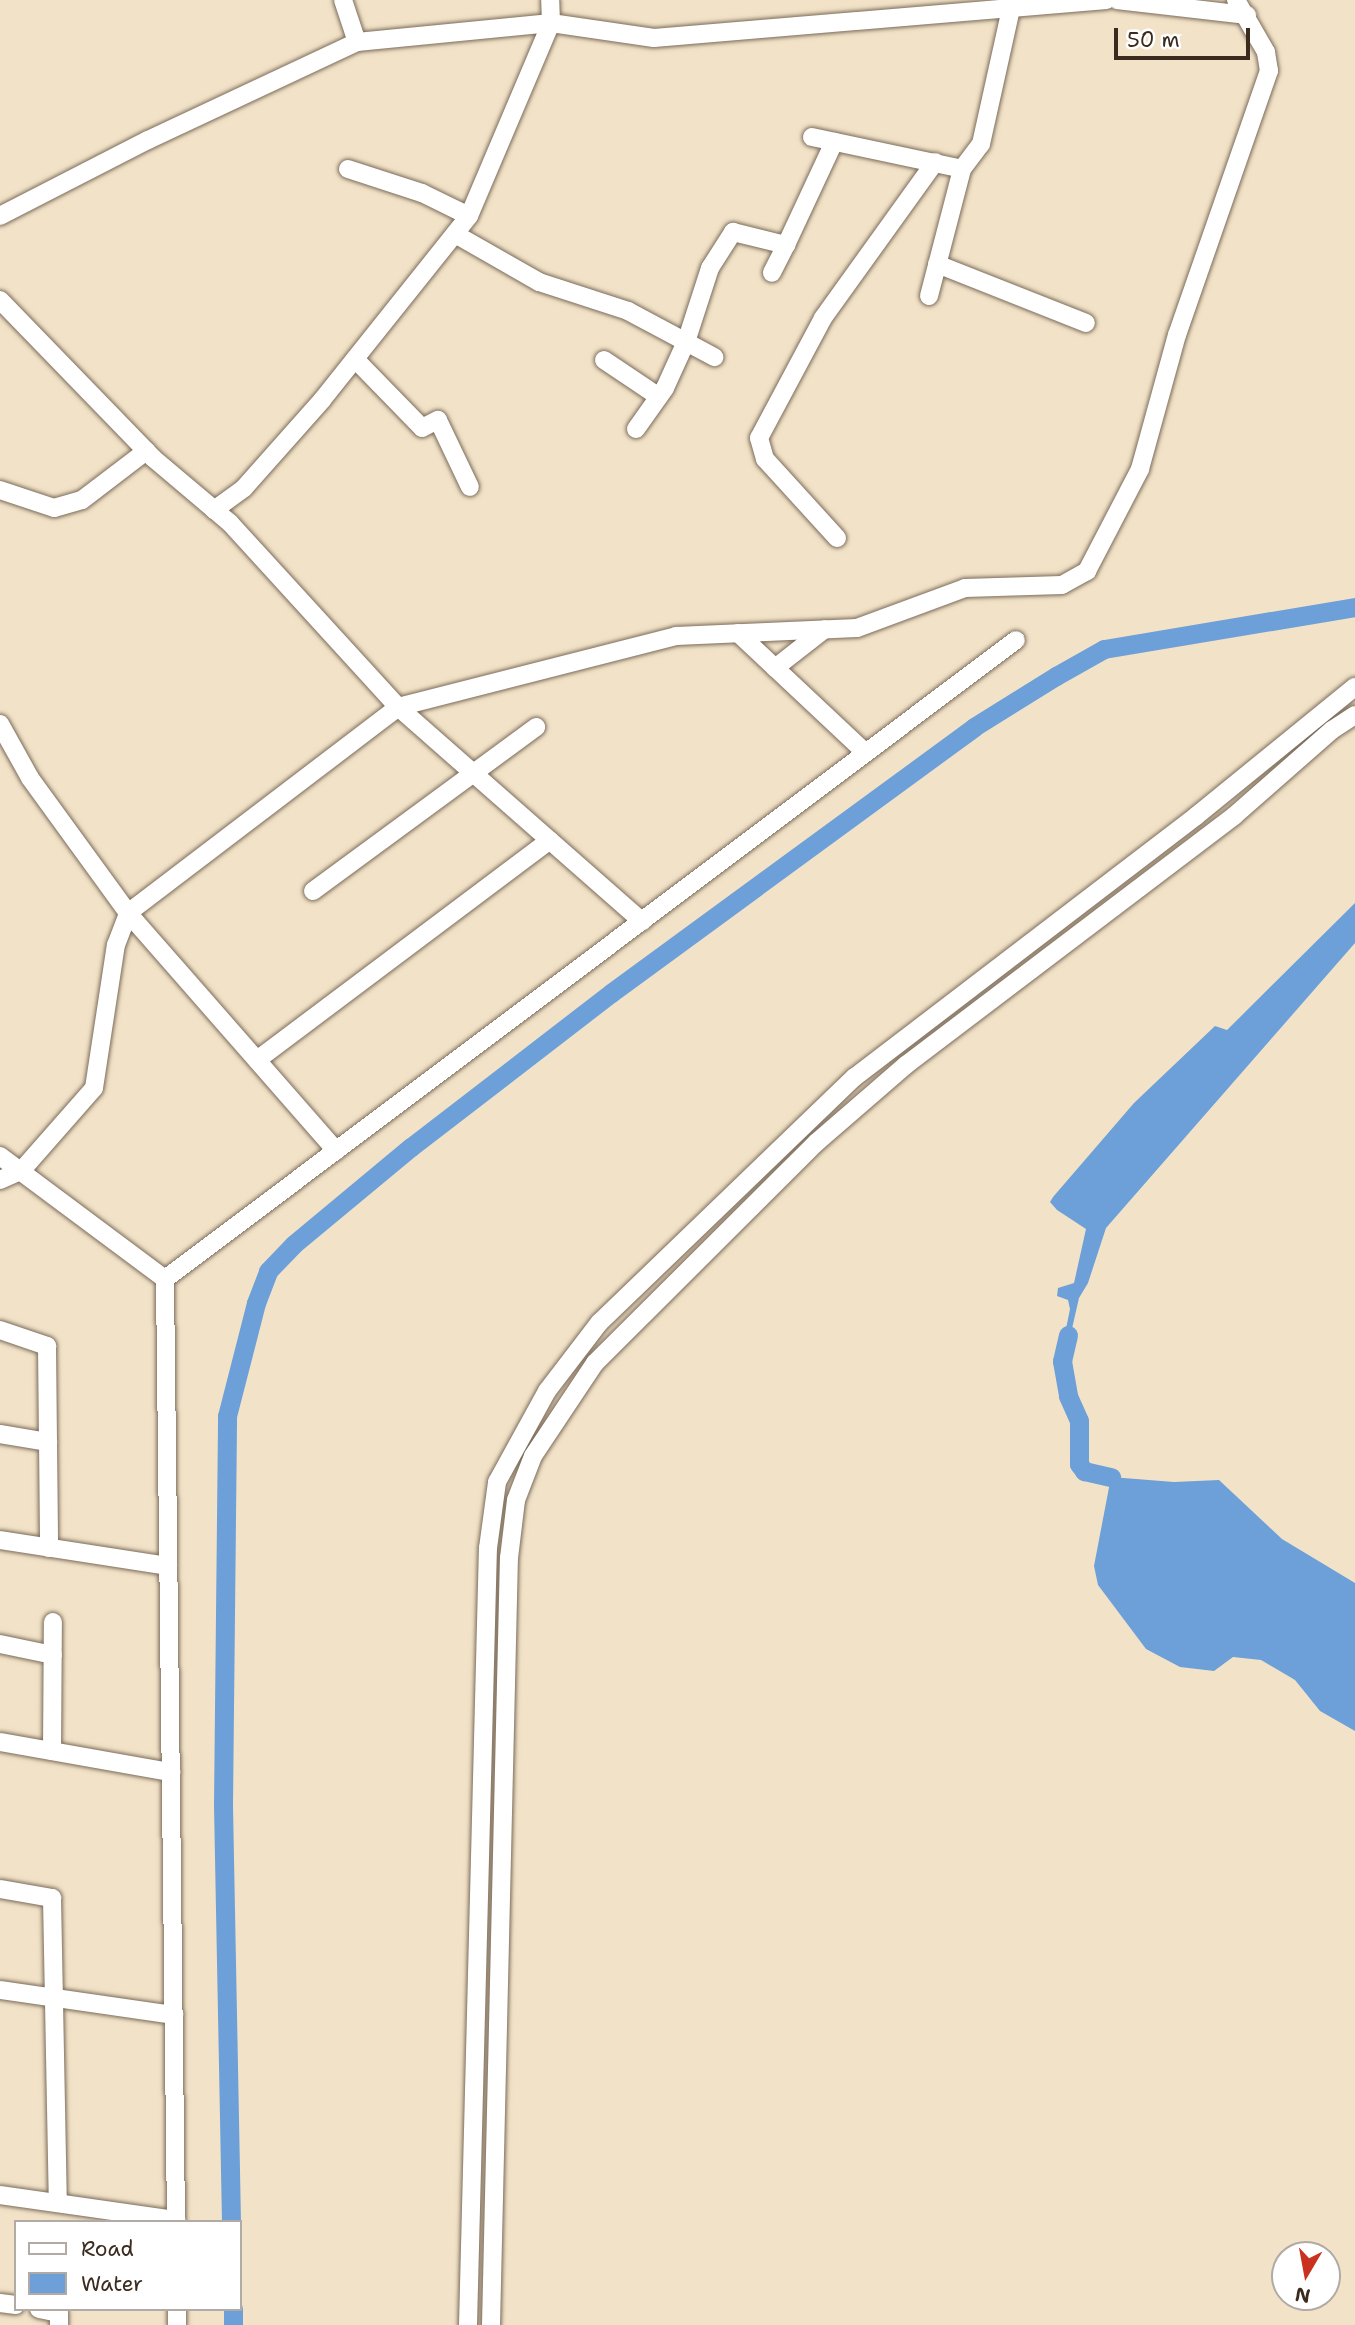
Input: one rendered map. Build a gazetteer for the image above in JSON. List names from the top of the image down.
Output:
{
  "legend": ["Road", "Water"],
  "scale_bar": "50 m",
  "north": "bottom"
}
